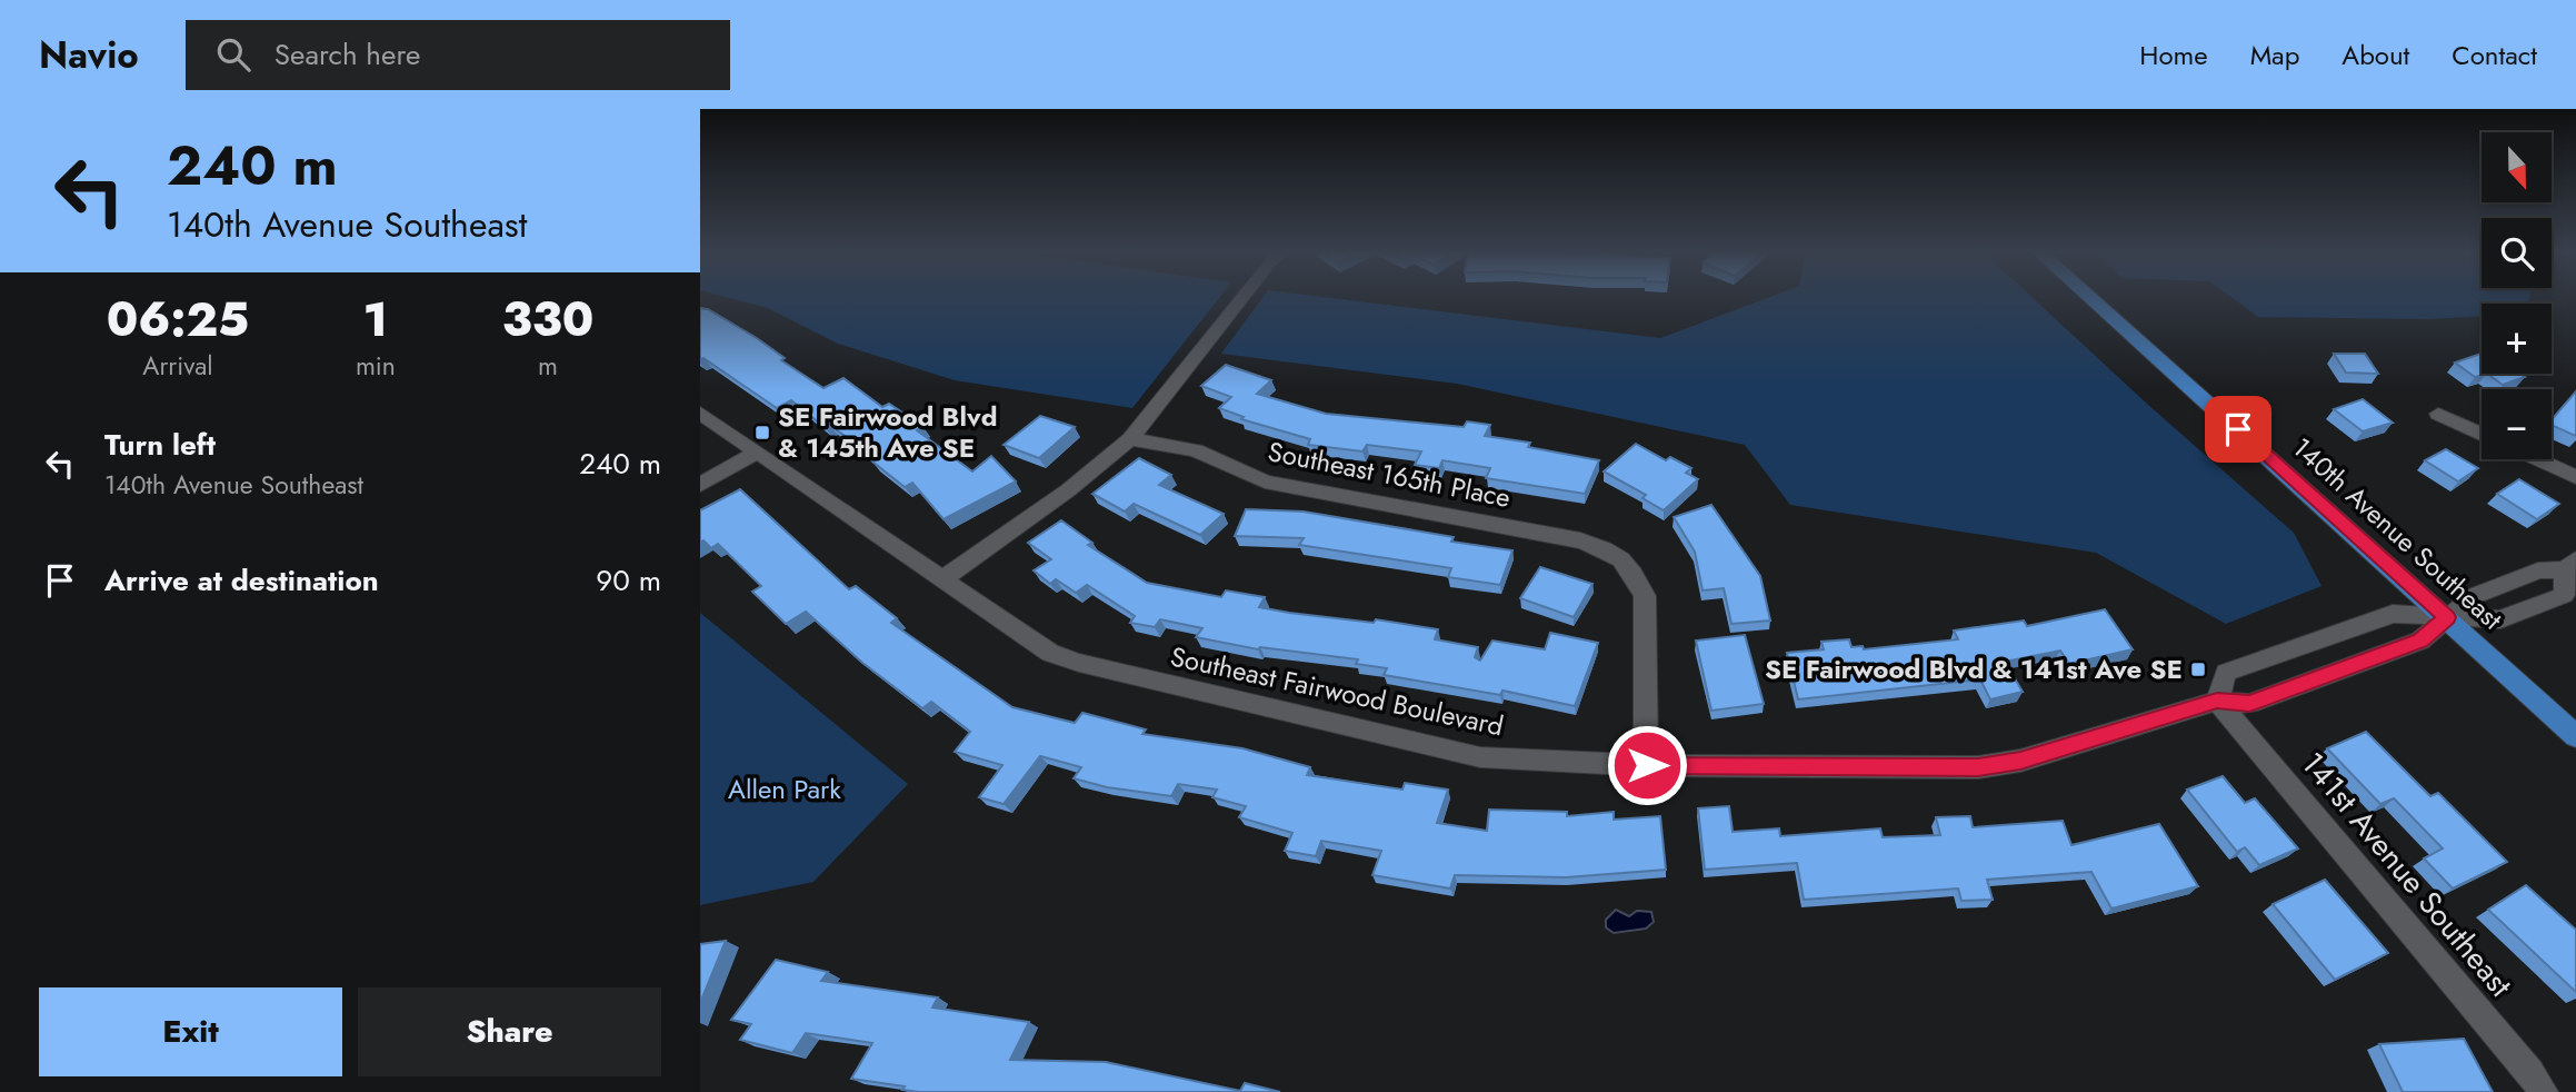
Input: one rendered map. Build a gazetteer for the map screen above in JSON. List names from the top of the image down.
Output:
{
  "streets": {
    "main road": ["140th Avenue Southeast"],
    "street": ["Southeast 165th Place", "Southeast Fairwood Boulevard", "141st Avenue Southeast"]
  },
  "crossings": [
    ["Southeast 165th Place", "Southeast Fairwood Boulevard"],
    ["140th Avenue Southeast", "Southeast Fairwood Boulevard"],
    ["Southeast Fairwood Boulevard", "141st Avenue Southeast"]
  ],
  "parks": ["Allen Park"],
  "places": {
    "transit": ["SE Fairwood Blvd & 145th Ave SE", "SE Fairwood Blvd & 141st Ave SE"]
  },
  "north": "bottom",
  "page": {
    "header": "Navio",
    "search": "Search here",
    "nav": [
      "Home",
      "Map",
      "About",
      "Contact"
    ],
    "turn": ["240 m", "140th Avenue Southeast"],
    "map_buttons": ["+", "−"],
    "eta": [
      "06:25",
      "Arrival",
      "1",
      "min",
      "330",
      "m"
    ],
    "list": [
      {
        "name": "Turn left",
        "note": "140th Avenue Southeast",
        "value": "240 m"
      },
      {
        "name": "Arrive at destination",
        "value": "90 m"
      }
    ],
    "buttons": ["Exit", "Share"]
  }
}
